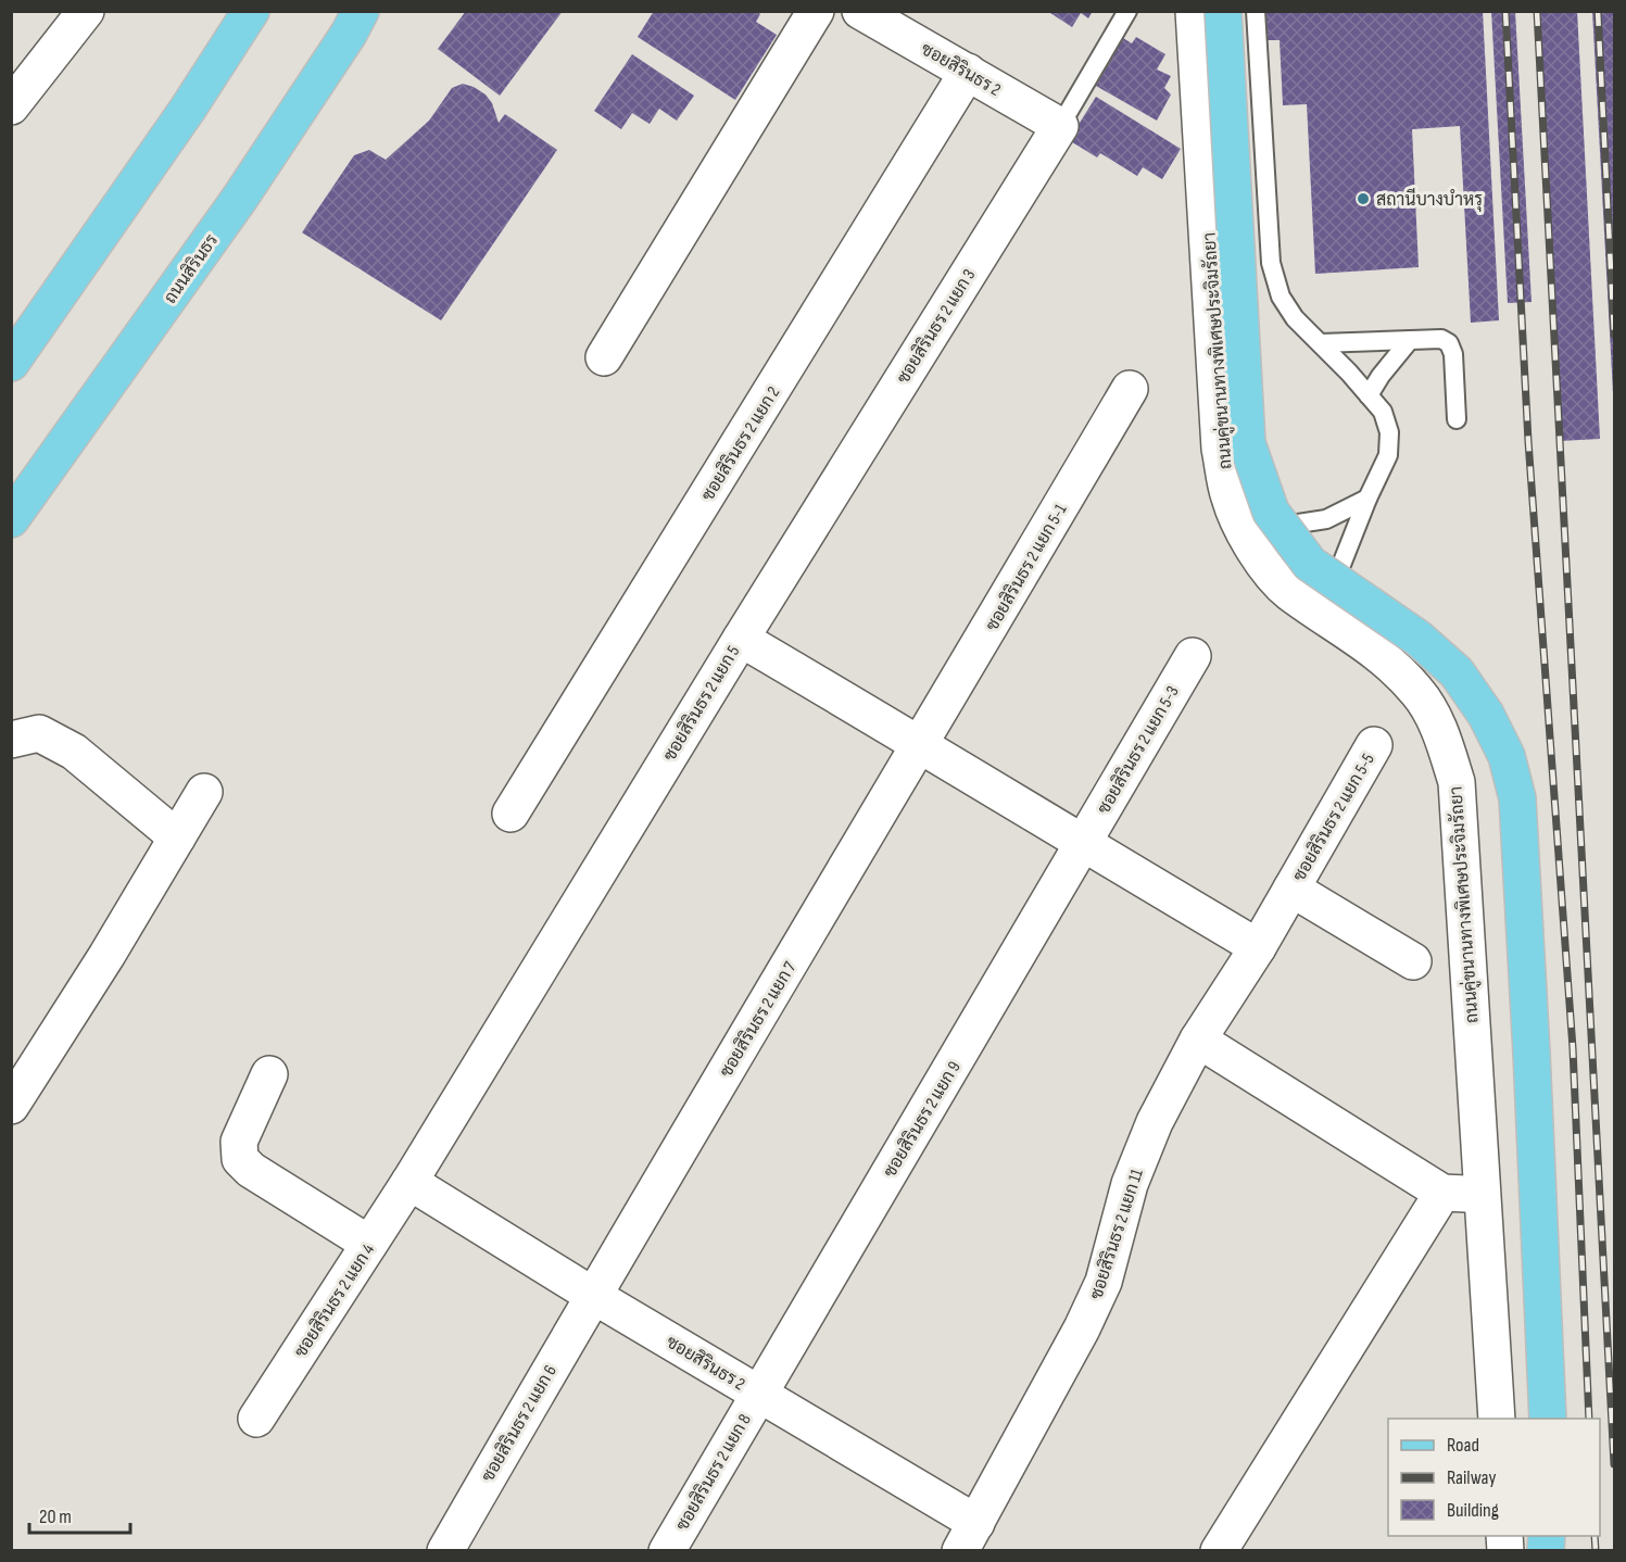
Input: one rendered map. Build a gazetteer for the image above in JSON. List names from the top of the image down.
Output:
{
  "streets": {
    "main road": ["ถนนสิรินธร"],
    "street": [
      "ซอยสิรินธร 2",
      "ซอยสิรินธร 2 แยก 3",
      "ถนนคู่ขนานทางพิเศษประจิมรัถยา",
      "ซอยสิรินธร 2 แยก 2",
      "ซอยสิรินธร 2 แยก 5-1",
      "ซอยสิรินธร 2 แยก 5",
      "ซอยสิรินธร 2 แยก 5-3",
      "ซอยสิรินธร 2 แยก 5-5",
      "ซอยสิรินธร 2 แยก 7",
      "ซอยสิรินธร 2 แยก 9",
      "ซอยสิรินธร 2 แยก 11",
      "ซอยสิรินธร 2 แยก 4",
      "ซอยสิรินธร 2 แยก 6",
      "ซอยสิรินธร 2 แยก 8"
    ]
  },
  "crossings": [
    ["ซอยสิรินธร 2", "ซอยสิรินธร 2 แยก 3"],
    ["ซอยสิรินธร 2", "ซอยสิรินธร 2 แยก 2"],
    ["ซอยสิรินธร 2", "ซอยสิรินธร 2 แยก 5"],
    ["ซอยสิรินธร 2", "ซอยสิรินธร 2 แยก 7"],
    ["ซอยสิรินธร 2", "ซอยสิรินธร 2 แยก 9"],
    ["ซอยสิรินธร 2", "ซอยสิรินธร 2 แยก 11"],
    ["ซอยสิรินธร 2", "ซอยสิรินธร 2 แยก 4"],
    ["ซอยสิรินธร 2", "ซอยสิรินธร 2 แยก 6"],
    ["ซอยสิรินธร 2", "ซอยสิรินธร 2 แยก 8"],
    ["ซอยสิรินธร 2 แยก 3", "ซอยสิรินธร 2 แยก 5"],
    ["ซอยสิรินธร 2 แยก 5-1", "ซอยสิรินธร 2 แยก 5"],
    ["ซอยสิรินธร 2 แยก 5-1", "ซอยสิรินธร 2 แยก 7"],
    ["ซอยสิรินธร 2 แยก 5", "ซอยสิรินธร 2 แยก 5-3"],
    ["ซอยสิรินธร 2 แยก 5", "ซอยสิรินธร 2 แยก 5-5"],
    ["ซอยสิรินธร 2 แยก 5", "ซอยสิรินธร 2 แยก 7"],
    ["ซอยสิรินธร 2 แยก 5", "ซอยสิรินธร 2 แยก 9"],
    ["ซอยสิรินธร 2 แยก 5", "ซอยสิรินธร 2 แยก 11"],
    ["ซอยสิรินธร 2 แยก 5", "ซอยสิรินธร 2 แยก 4"],
    ["ซอยสิรินธร 2 แยก 5-3", "ซอยสิรินธร 2 แยก 9"],
    ["ซอยสิรินธร 2 แยก 5-5", "ซอยสิรินธร 2 แยก 11"],
    ["ซอยสิรินธร 2 แยก 7", "ซอยสิรินธร 2 แยก 6"],
    ["ซอยสิรินธร 2 แยก 9", "ซอยสิรินธร 2 แยก 8"]
  ],
  "places": ["สถานีบางบำหรุ"],
  "legend": ["Road", "Railway", "Building"],
  "scale_bar": "20 m"
}
